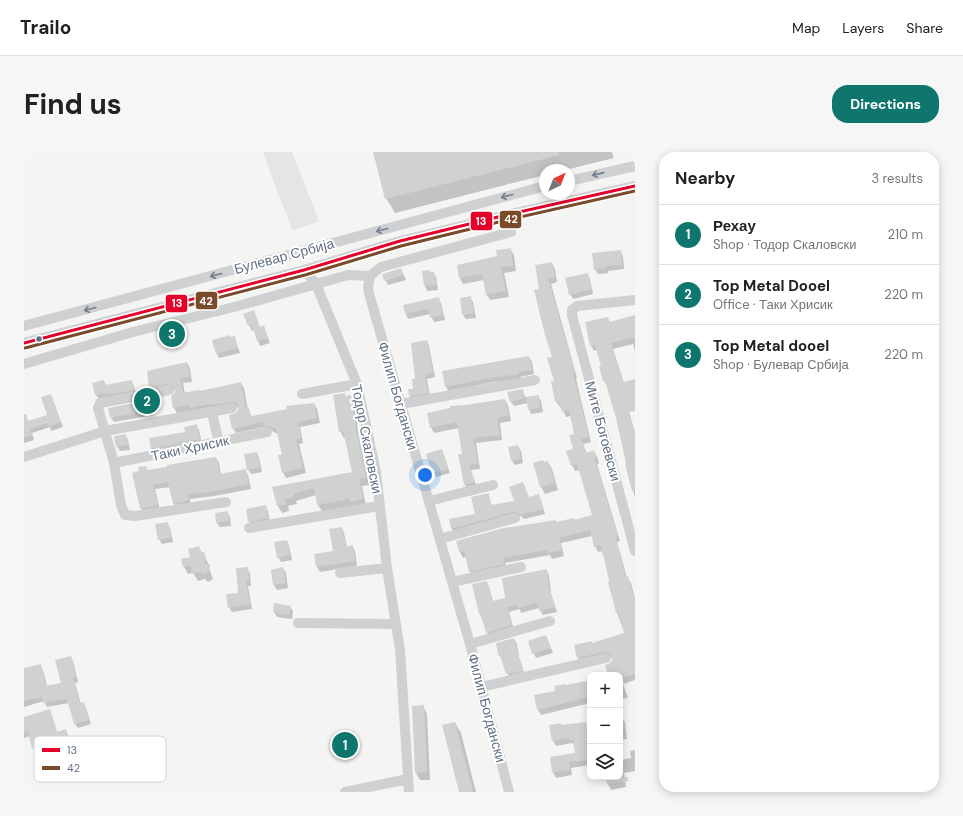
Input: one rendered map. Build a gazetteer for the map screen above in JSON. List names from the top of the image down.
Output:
{
  "streets": {
    "street": [
      "Булевар Србија",
      "Филип Богдански",
      "Мите Богоевски",
      "Тодор Скаловски",
      "Таки Хрисик"
    ]
  },
  "crossings": [
    ["Булевар Србија", "Тодор Скаловски"]
  ],
  "lines": ["transit line 13", "transit line 42"],
  "legend": ["13", "42"],
  "north": "top right",
  "page": {
    "header": "Trailo",
    "nav": ["Map", "Layers", "Share"],
    "buttons": "Directions",
    "title": "Find us",
    "heading": ["Nearby", "3 results"],
    "list": [
      {
        "mark": "1",
        "name": "Рехау",
        "note": "Shop · Тодор Скаловски",
        "value": "210 m"
      },
      {
        "mark": "2",
        "name": "Top Metal Dooel",
        "note": "Office · Таки Хрисик",
        "value": "220 m"
      },
      {
        "mark": "3",
        "name": "Top Metal dooel",
        "note": "Shop · Булевар Србија",
        "value": "220 m"
      }
    ],
    "pins": ["3", "2", "1"],
    "map_buttons": ["+", "−"]
  }
}
